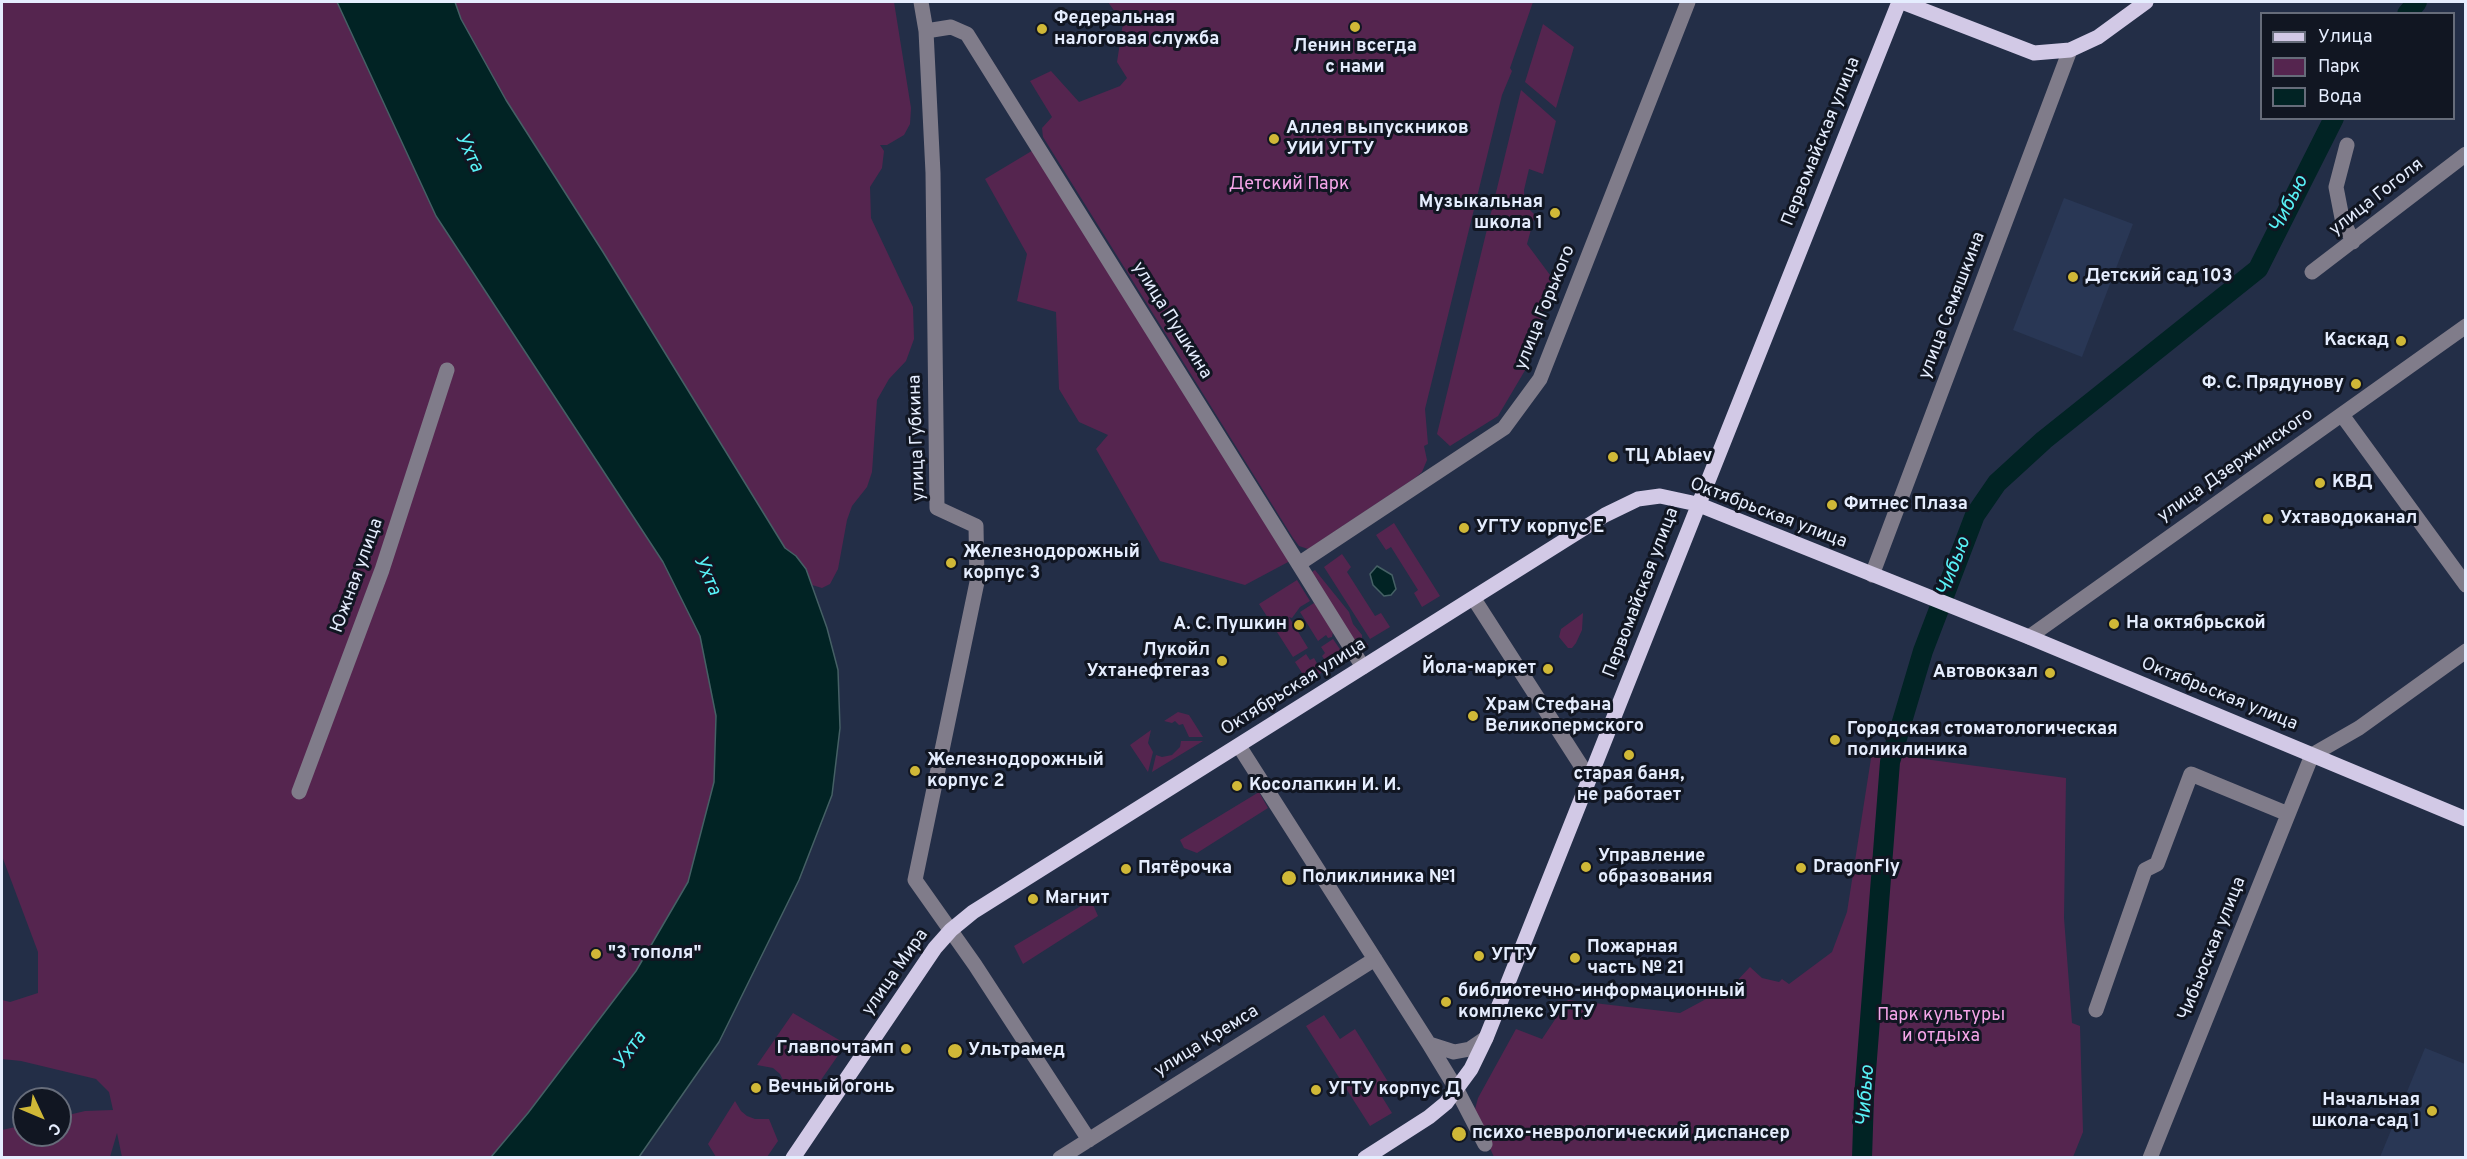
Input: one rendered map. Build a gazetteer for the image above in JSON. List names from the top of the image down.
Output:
{
  "streets": {
    "main road": ["Первомайская улица", "Октябрьская улица", "улица Мира"],
    "street": [
      "улица Гоголя",
      "улица Семяшкина",
      "улица Горького",
      "улица Пушкина",
      "улица Губкина",
      "улица Дзержинского",
      "Южная улица",
      "Чибьюская улица",
      "улица Кремса"
    ]
  },
  "crossings": [
    ["Первомайская улица", "Октябрьская улица"],
    ["улица Семяшкина", "Октябрьская улица"],
    ["улица Горького", "улица Пушкина"],
    ["улица Пушкина", "улица Губкина"],
    ["улица Пушкина", "Октябрьская улица"],
    ["улица Губкина", "Октябрьская улица"],
    ["улица Губкина", "улица Мира"],
    ["улица Дзержинского", "Октябрьская улица"],
    ["Октябрьская улица", "Чибьюская улица"],
    ["Октябрьская улица", "улица Мира"]
  ],
  "water": ["Ухта", "Чибью"],
  "parks": ["Детский Парк", "Парк культуры и отдыха"],
  "places": [
    "Ленин всегда с нами",
    "Федеральная налоговая служба",
    "Аллея выпускников УИИ УГТУ",
    "Музыкальная школа 1",
    "Детский сад 103",
    "Каскад",
    "Ф. С. Прядунову",
    "ТЦ Ablaev",
    "КВД",
    "Фитнес Плаза",
    "Ухтаводоканал",
    "УГТУ корпус Е",
    "Железнодорожный корпус 3",
    "На октябрьской",
    "А. С. Пушкин",
    "Лукойл Ухтанефтегаз",
    "Йола-маркет",
    "Автовокзал",
    "Храм Стефана Великопермского",
    "Городская стоматологическая поликлиника",
    "старая баня, не работает",
    "Железнодорожный корпус 2",
    "Косолапкин И. И.",
    "Управление образования",
    "DragonFly",
    "Пятёрочка",
    "Поликлиника №1",
    "Магнит",
    "\"3 тополя\"",
    "УГТУ",
    "Пожарная часть № 21",
    "библиотечно-информационный комплекс УГТУ",
    "Главпочтамп",
    "Ультрамед",
    "Вечный огонь",
    "УГТУ корпус Д",
    "Начальная школа-сад 1",
    "психо-неврологический диспансер"
  ],
  "legend": ["Улица", "Парк", "Вода"],
  "north": "bottom right"
}
